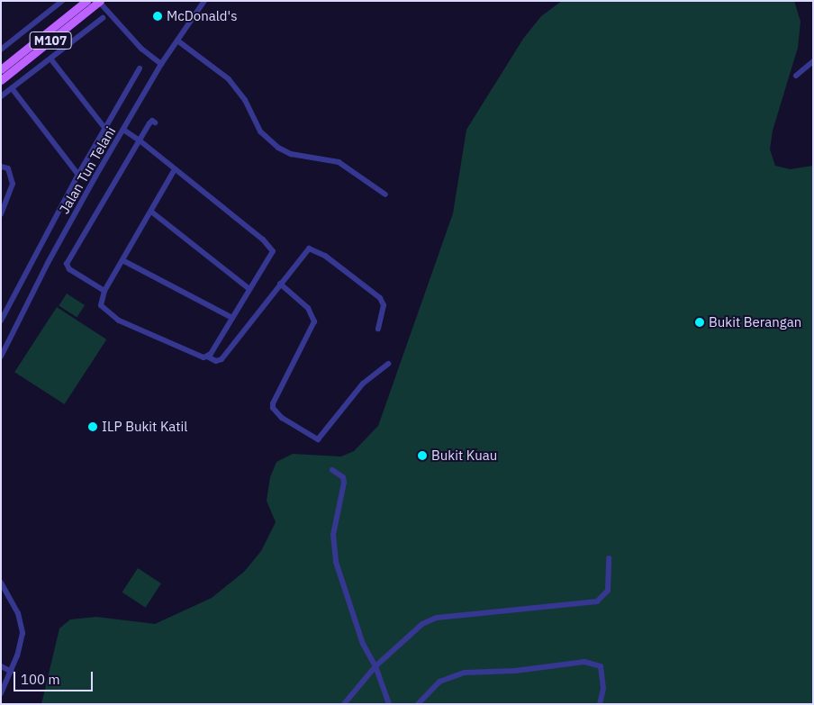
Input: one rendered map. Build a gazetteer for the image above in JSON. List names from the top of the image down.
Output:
{
  "streets": {
    "main road": ["M107"],
    "street": ["Jalan Tun Telani"]
  },
  "places": [
    "McDonald's",
    "Bukit Berangan",
    "ILP Bukit Katil",
    "Bukit Kuau"
  ],
  "scale_bar": "100 m"
}
